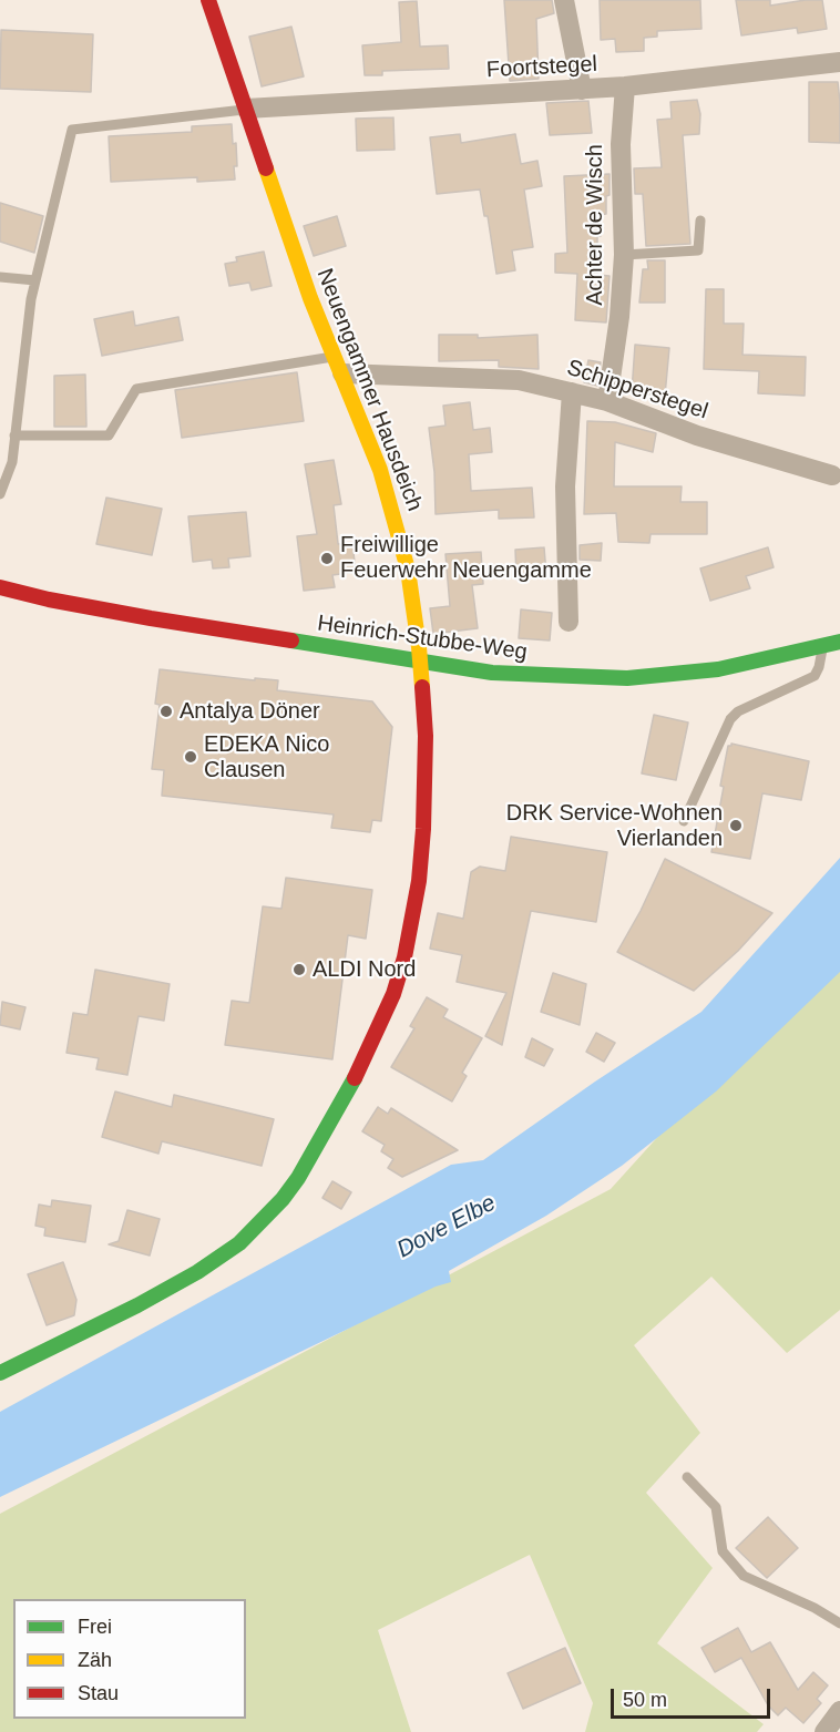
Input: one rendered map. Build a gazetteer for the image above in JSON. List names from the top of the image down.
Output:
{
  "streets": {
    "street": [
      "Foortstegel",
      "Achter de Wisch",
      "Neuengammer Hausdeich",
      "Schipperstegel",
      "Heinrich-Stubbe-Weg"
    ]
  },
  "crossings": [
    ["Foortstegel", "Achter de Wisch"],
    ["Foortstegel", "Neuengammer Hausdeich"],
    ["Achter de Wisch", "Schipperstegel"],
    ["Neuengammer Hausdeich", "Schipperstegel"],
    ["Neuengammer Hausdeich", "Heinrich-Stubbe-Weg"]
  ],
  "water": ["Dove Elbe"],
  "places": [
    "Freiwillige Feuerwehr Neuengamme",
    "Antalya Döner",
    "EDEKA Nico Clausen",
    "DRK Service-Wohnen Vierlanden",
    "ALDI Nord"
  ],
  "legend": ["Frei", "Zäh", "Stau"],
  "scale_bar": "50 m"
}
